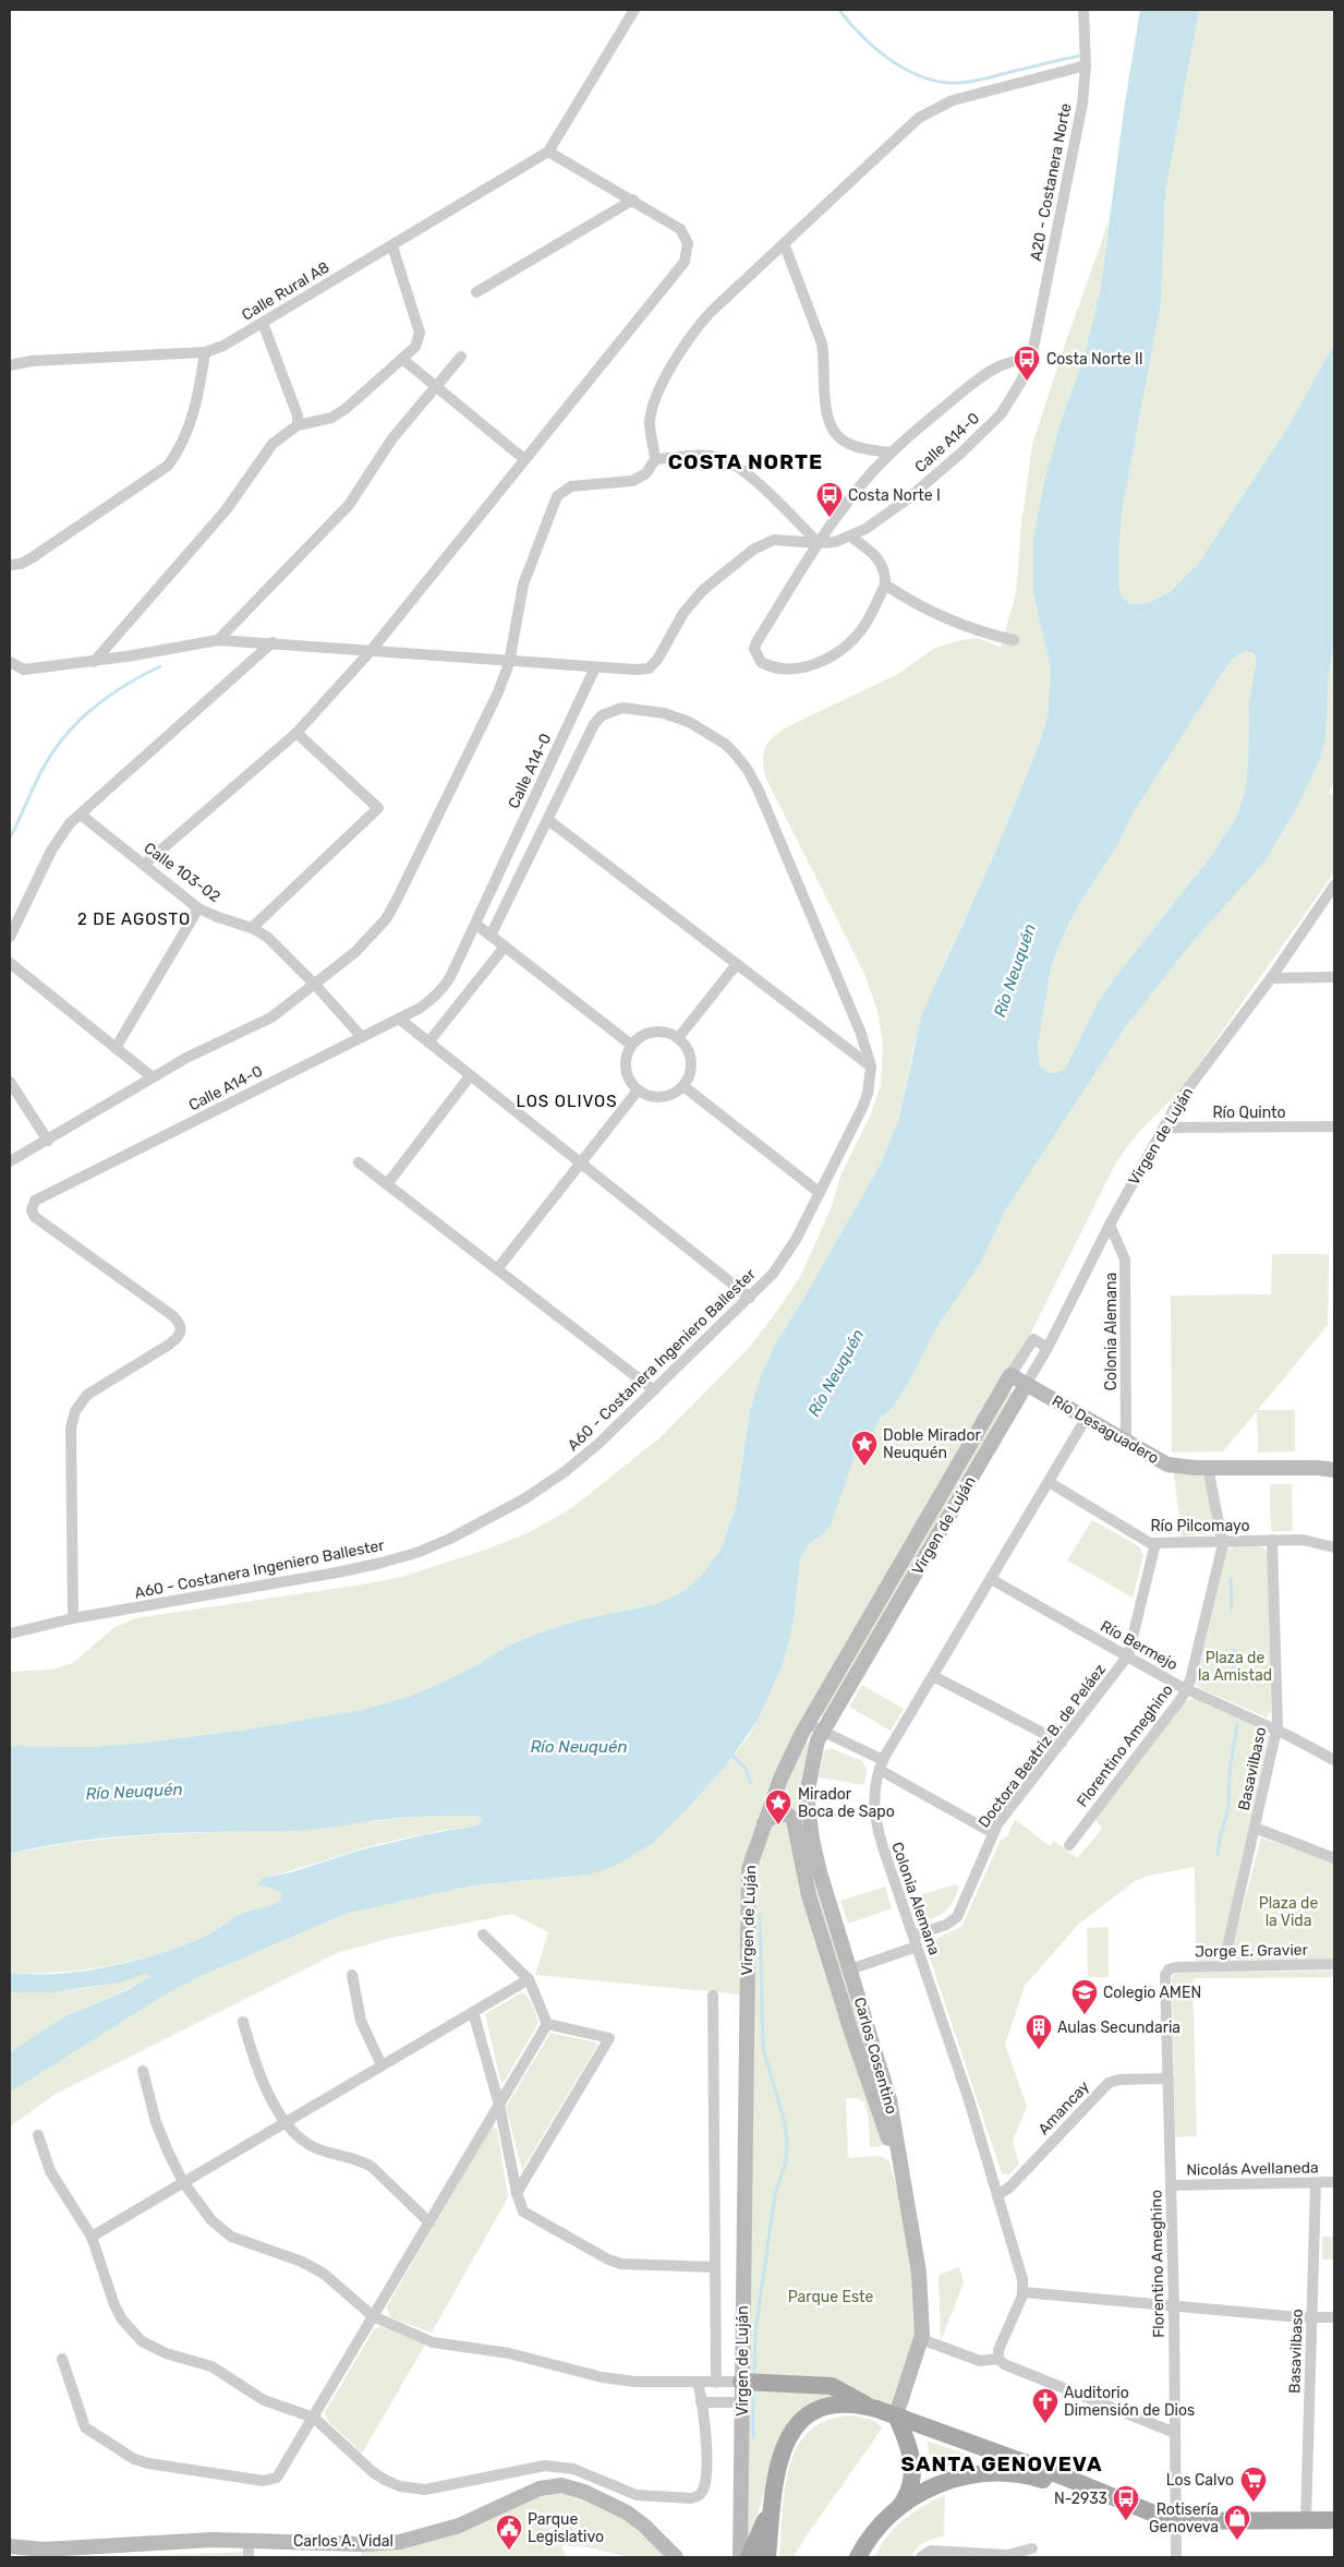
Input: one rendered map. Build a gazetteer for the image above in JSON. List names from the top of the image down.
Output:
{
  "streets": {
    "street": [
      "A20 - Costanera Norte",
      "Calle Rural A8",
      "Calle A14-0",
      "Calle 103-02",
      "Río Quinto",
      "Virgen de Luján",
      "Colonia Alemana",
      "A60 - Costanera Ingeniero Ballester",
      "Río Desaguadero",
      "Río Pilcomayo",
      "Río Bermejo",
      "Doctora Beatriz B. de Peláez",
      "Florentino Ameghino",
      "Basavilbaso",
      "Jorge E. Gravier",
      "Carlos Cosentino",
      "Amancay",
      "Nicolás Avellaneda",
      "Carlos A. Vidal"
    ]
  },
  "crossings": [
    ["A20 - Costanera Norte", "Calle A14-0"],
    ["Calle A14-0", "Calle 103-02"],
    ["Calle A14-0", "A60 - Costanera Ingeniero Ballester"],
    ["Río Quinto", "Virgen de Luján"],
    ["Virgen de Luján", "Colonia Alemana"],
    ["Virgen de Luján", "Río Desaguadero"],
    ["Virgen de Luján", "Carlos Cosentino"],
    ["Colonia Alemana", "Río Desaguadero"],
    ["Colonia Alemana", "Río Pilcomayo"],
    ["Colonia Alemana", "Río Bermejo"],
    ["Colonia Alemana", "Doctora Beatriz B. de Peláez"],
    ["Colonia Alemana", "Amancay"],
    ["Río Desaguadero", "Florentino Ameghino"],
    ["Río Pilcomayo", "Doctora Beatriz B. de Peláez"],
    ["Río Pilcomayo", "Florentino Ameghino"],
    ["Río Pilcomayo", "Basavilbaso"],
    ["Río Bermejo", "Doctora Beatriz B. de Peláez"],
    ["Río Bermejo", "Florentino Ameghino"],
    ["Río Bermejo", "Basavilbaso"],
    ["Doctora Beatriz B. de Peláez", "Carlos Cosentino"],
    ["Florentino Ameghino", "Jorge E. Gravier"],
    ["Florentino Ameghino", "Amancay"],
    ["Florentino Ameghino", "Nicolás Avellaneda"],
    ["Basavilbaso", "Jorge E. Gravier"],
    ["Basavilbaso", "Nicolás Avellaneda"]
  ],
  "districts": [
    "COSTA NORTE",
    "2 DE AGOSTO",
    "LOS OLIVOS",
    "SANTA GENOVEVA"
  ],
  "water": ["Río Neuquén"],
  "parks": ["Plaza de la Amistad", "Plaza de la Vida", "Parque Este"],
  "places": {
    "bus stop": ["Costa Norte II", "Costa Norte I", "N-2933"],
    "place": ["Doble Mirador Neuquén", "Mirador Boca de Sapo"],
    "school or university": ["Colegio AMEN"],
    "building": ["Aulas Secundaria"],
    "church": ["Auditorio Dimensión de Dios"],
    "supermarket": ["Los Calvo"],
    "shop": ["Rotisería Genoveva"],
    "public building": ["Parque Legislativo"]
  }
}
